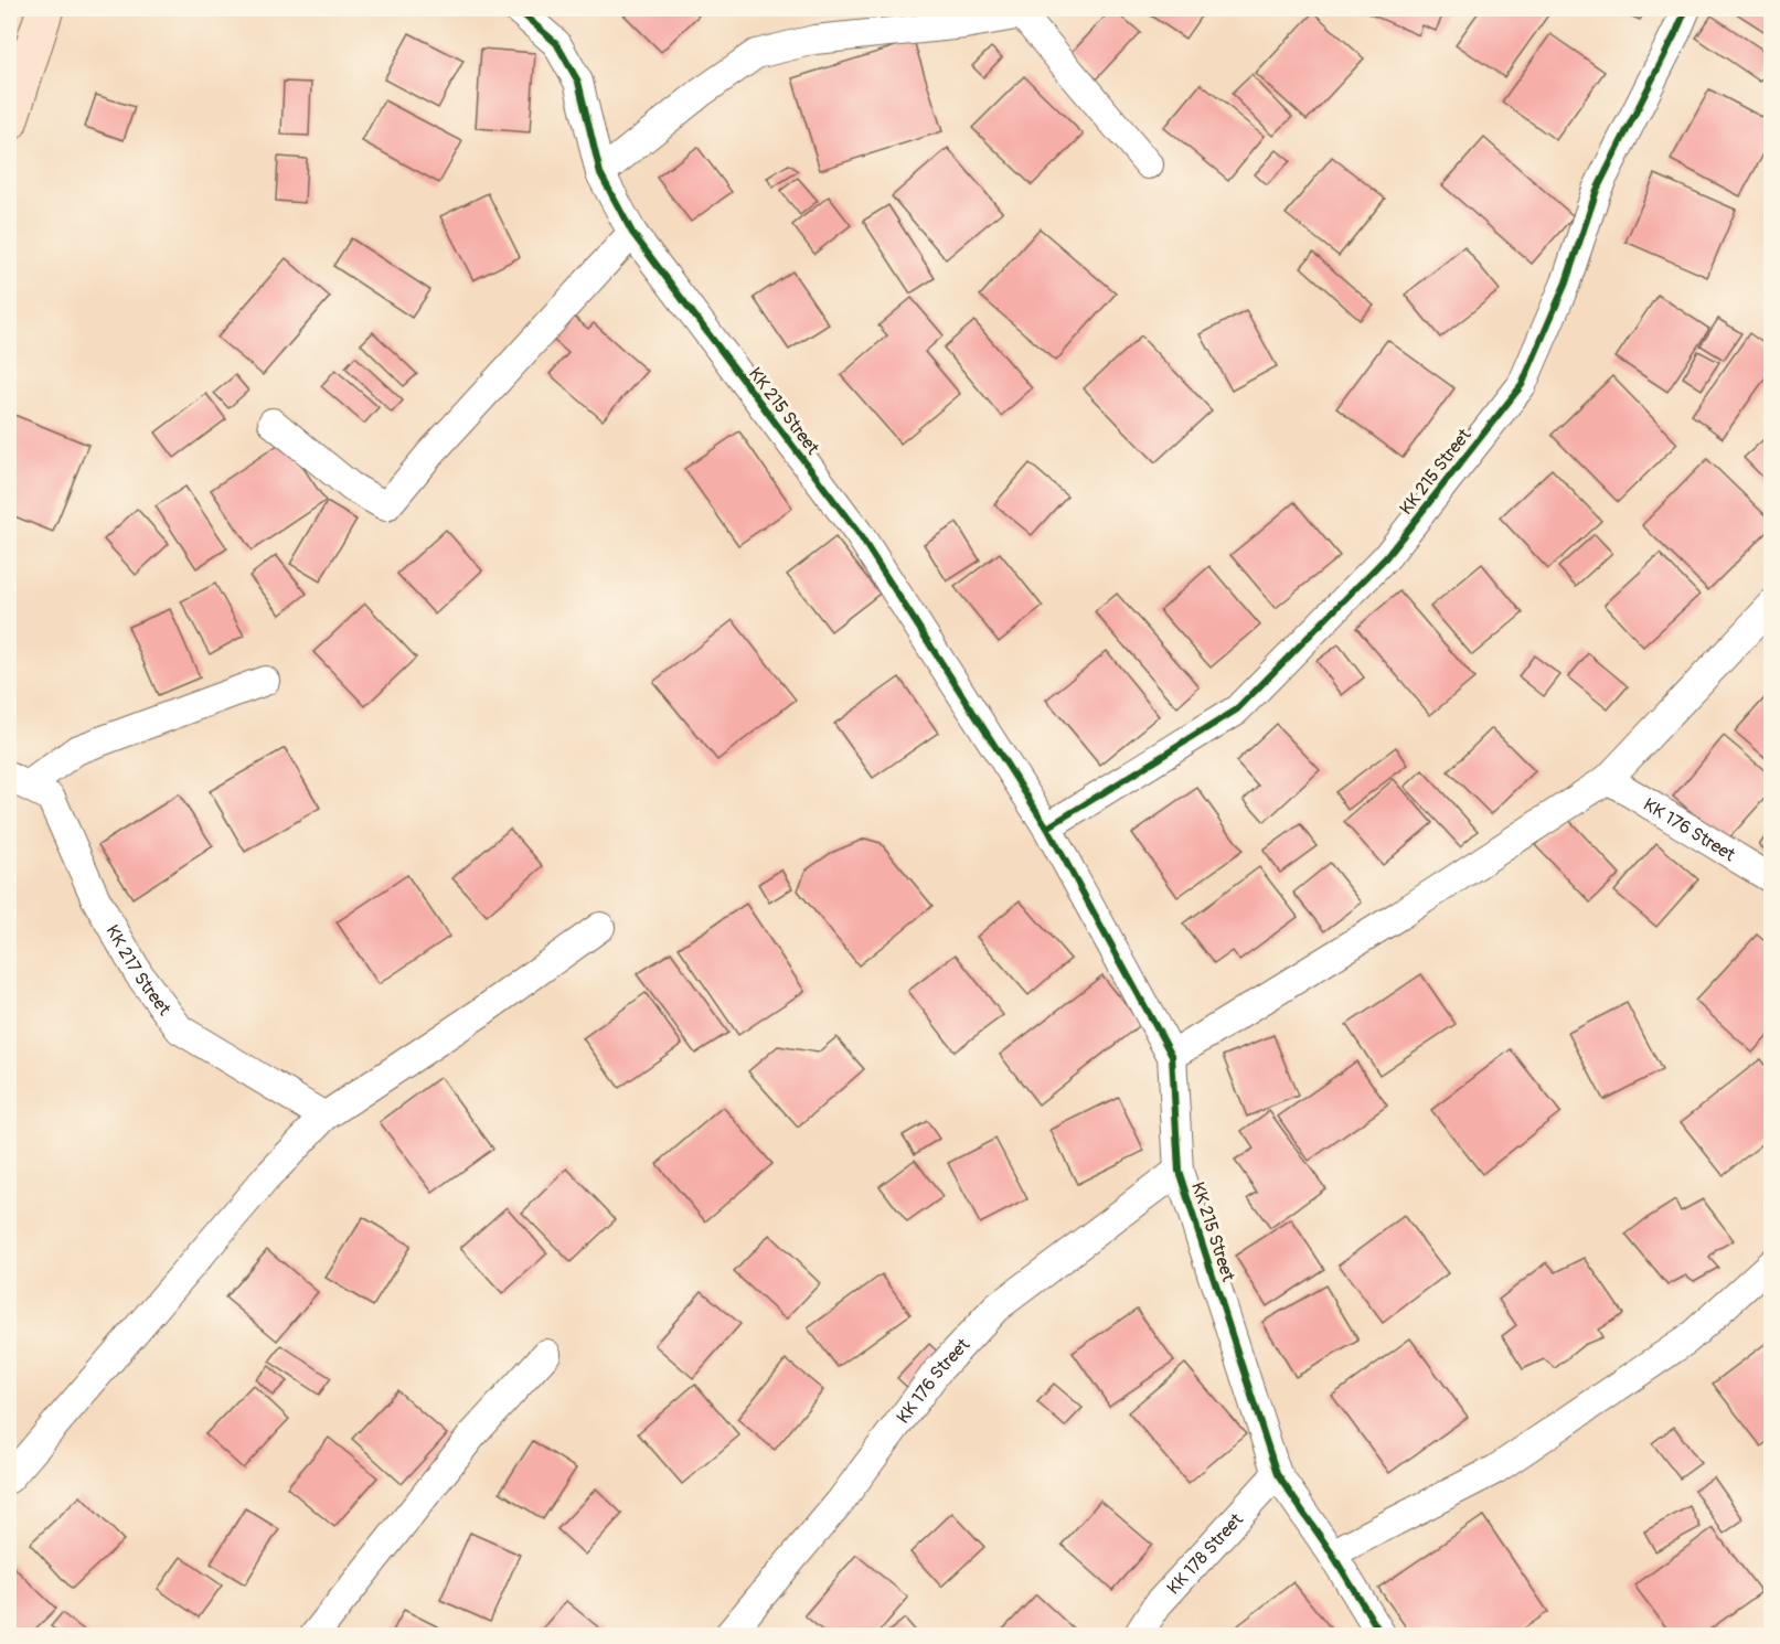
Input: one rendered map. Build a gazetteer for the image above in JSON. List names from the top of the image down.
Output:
{
  "streets": {
    "street": [
      "KK 215 Street",
      "KK 176 Street",
      "KK 217 Street",
      "KK 178 Street"
    ]
  },
  "crossings": [
    ["KK 215 Street", "KK 176 Street"],
    ["KK 215 Street", "KK 178 Street"]
  ]
}
